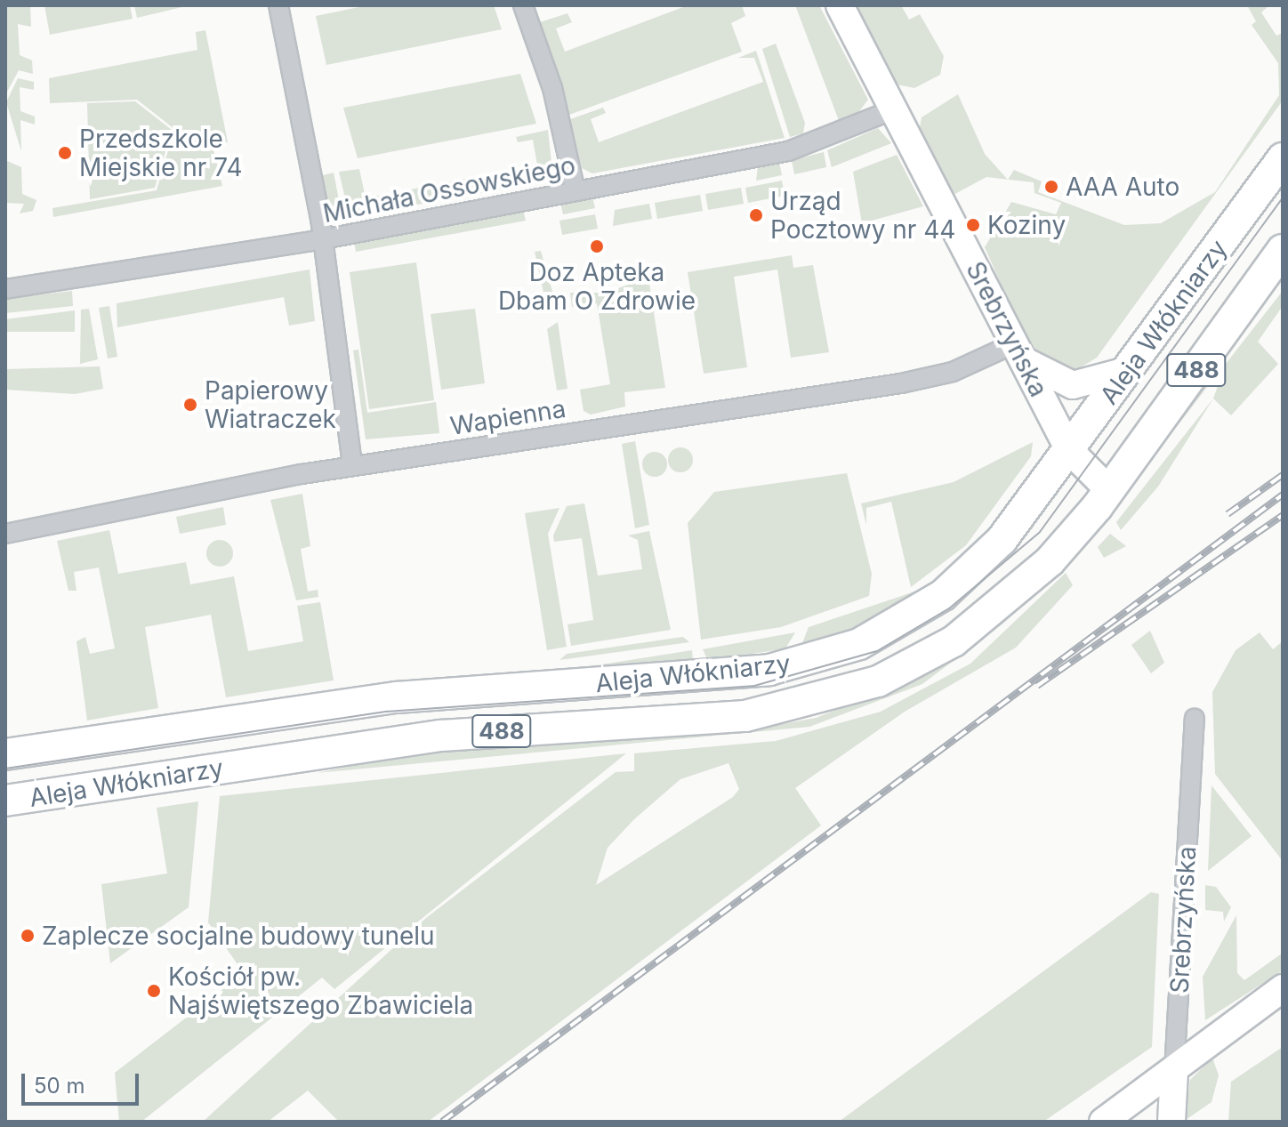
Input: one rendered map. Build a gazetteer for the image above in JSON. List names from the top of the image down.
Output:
{
  "streets": {
    "main road": ["Aleja Włókniarzy", "Srebrzyńska", "488"],
    "street": ["Michała Ossowskiego", "Wapienna"]
  },
  "crossings": [
    ["Michała Ossowskiego", "Srebrzyńska"],
    ["Aleja Włókniarzy", "Srebrzyńska"],
    ["Srebrzyńska", "Wapienna"]
  ],
  "places": [
    "Przedszkole Miejskie nr 74",
    "AAA Auto",
    "Urząd Pocztowy nr 44",
    "Koziny",
    "Doz Apteka Dbam O Zdrowie",
    "Papierowy Wiatraczek",
    "Zaplecze socjalne budowy tunelu",
    "Kościół pw. Najświętszego Zbawiciela"
  ],
  "scale_bar": "50 m"
}
